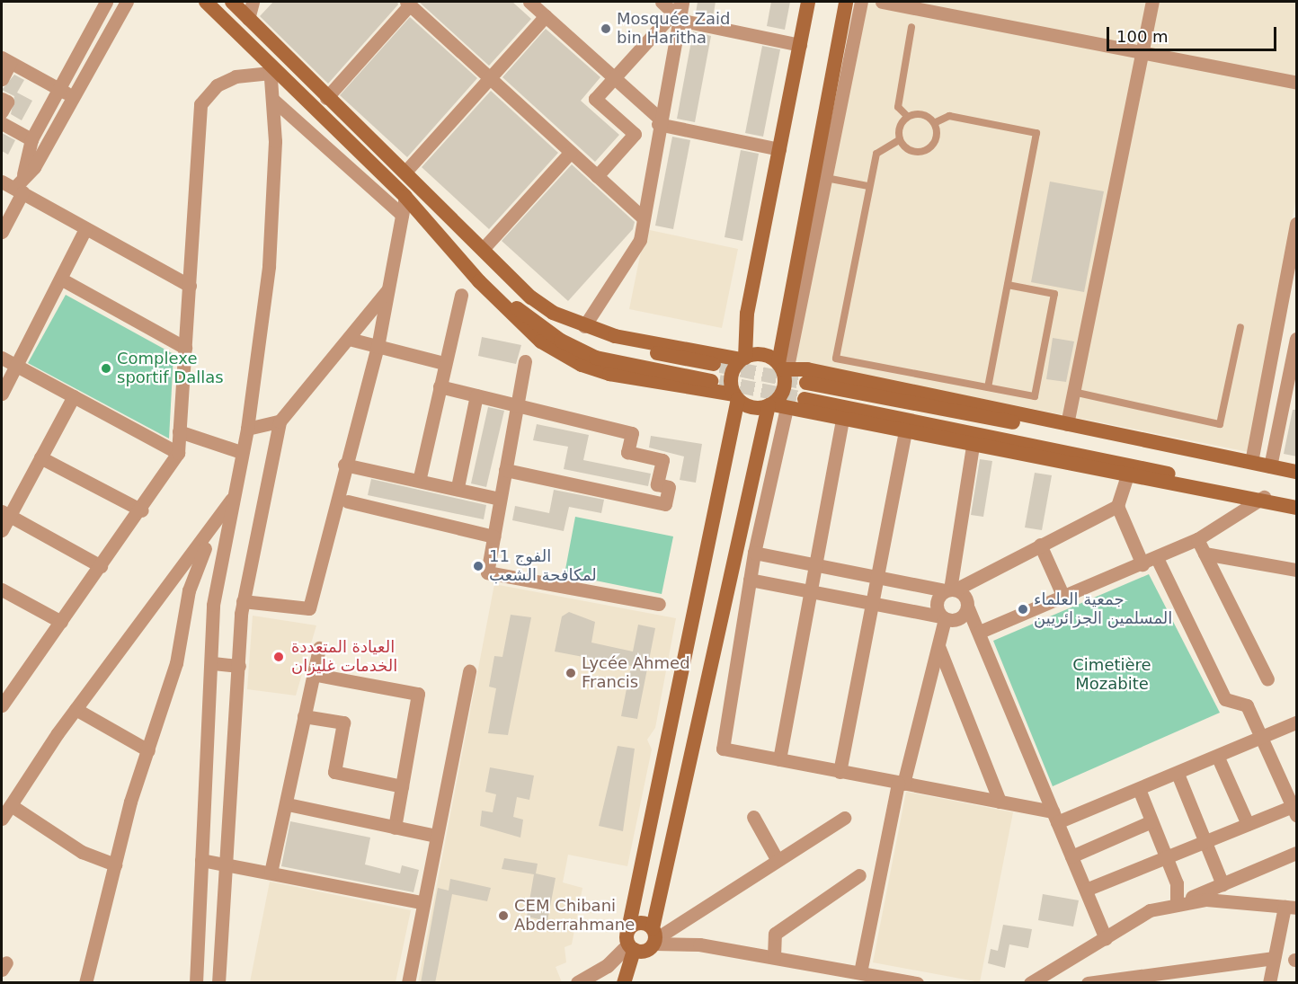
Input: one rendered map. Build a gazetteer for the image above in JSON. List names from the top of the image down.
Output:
{
  "parks": ["Cimetière Mozabite"],
  "places": [
    "Mosquée Zaid bin Haritha",
    "Complexe sportif Dallas",
    "الفوج 11 لمكافحة الشعب",
    "جمعية العلماء المسلمين الجزائريين",
    "العيادة المتعددة الخدمات غليزان",
    "Lycée Ahmed Francis",
    "CEM Chibani Abderrahmane"
  ],
  "scale_bar": "100 m"
}
